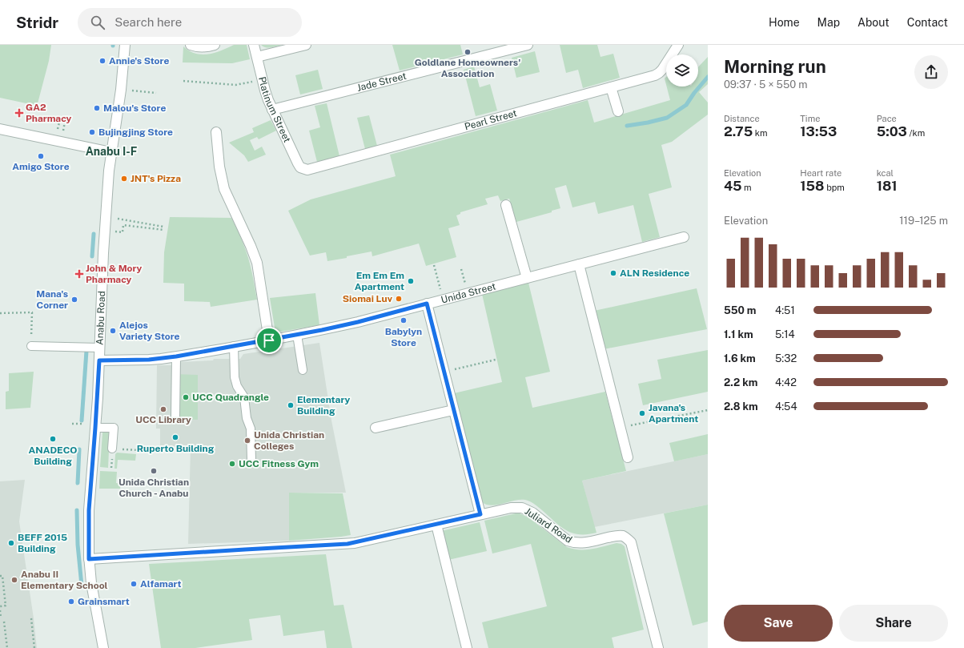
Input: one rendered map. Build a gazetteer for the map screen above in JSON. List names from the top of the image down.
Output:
{
  "streets": {
    "street": [
      "Jade Street",
      "Platinum Street",
      "Pearl Street",
      "Unida Street",
      "Anabu Road",
      "Juliard Road"
    ]
  },
  "crossings": [
    ["Jade Street", "Platinum Street"],
    ["Platinum Street", "Pearl Street"],
    ["Unida Street", "Anabu Road"],
    ["Anabu Road", "Juliard Road"]
  ],
  "districts": ["Anabu I-F"],
  "places": {
    "other": [
      "Goldlane Homeowners' Association",
      "Annie's Store",
      "Malou's Store",
      "Bujingjing Store",
      "Amigo Store",
      "JNT's Pizza",
      "ALN Residence",
      "Em Em Em Apartment",
      "Siomai Luv",
      "Mana's Corner",
      "Babylyn Store",
      "Alejos Variety Store",
      "UCC Quadrangle",
      "Elementary Building",
      "UCC Library",
      "Javana's Apartment",
      "Ruperto Building",
      "ANADECO Building",
      "Unida Christian Colleges",
      "UCC Fitness Gym",
      "Unida Christian Church - Anabu",
      "BEFF 2015 Building",
      "Anabu II Elementary School",
      "Alfamart",
      "Grainsmart"
    ],
    "health": ["GA2 Pharmacy", "John & Mory Pharmacy"]
  },
  "page": {
    "header": "Stridr",
    "search": "Search here",
    "nav": [
      "Home",
      "Map",
      "About",
      "Contact"
    ],
    "heading": ["Morning run", "09:37 · 5 × 550 m"],
    "stats": [
      ["Distance", "2.75 km"],
      ["Time", "13:53"],
      ["Pace", "5:03 /km"],
      ["Elevation", "45 m"],
      ["Heart rate", "158 bpm"],
      ["kcal", "181"]
    ],
    "chart": ["Elevation", "119–125 m"],
    "list": [
      {
        "name": "550 m",
        "note": "4:51"
      },
      {
        "name": "1.1 km",
        "note": "5:14"
      },
      {
        "name": "1.6 km",
        "note": "5:32"
      },
      {
        "name": "2.2 km",
        "note": "4:42"
      },
      {
        "name": "2.8 km",
        "note": "4:54"
      }
    ],
    "buttons": ["Save", "Share"]
  }
}
